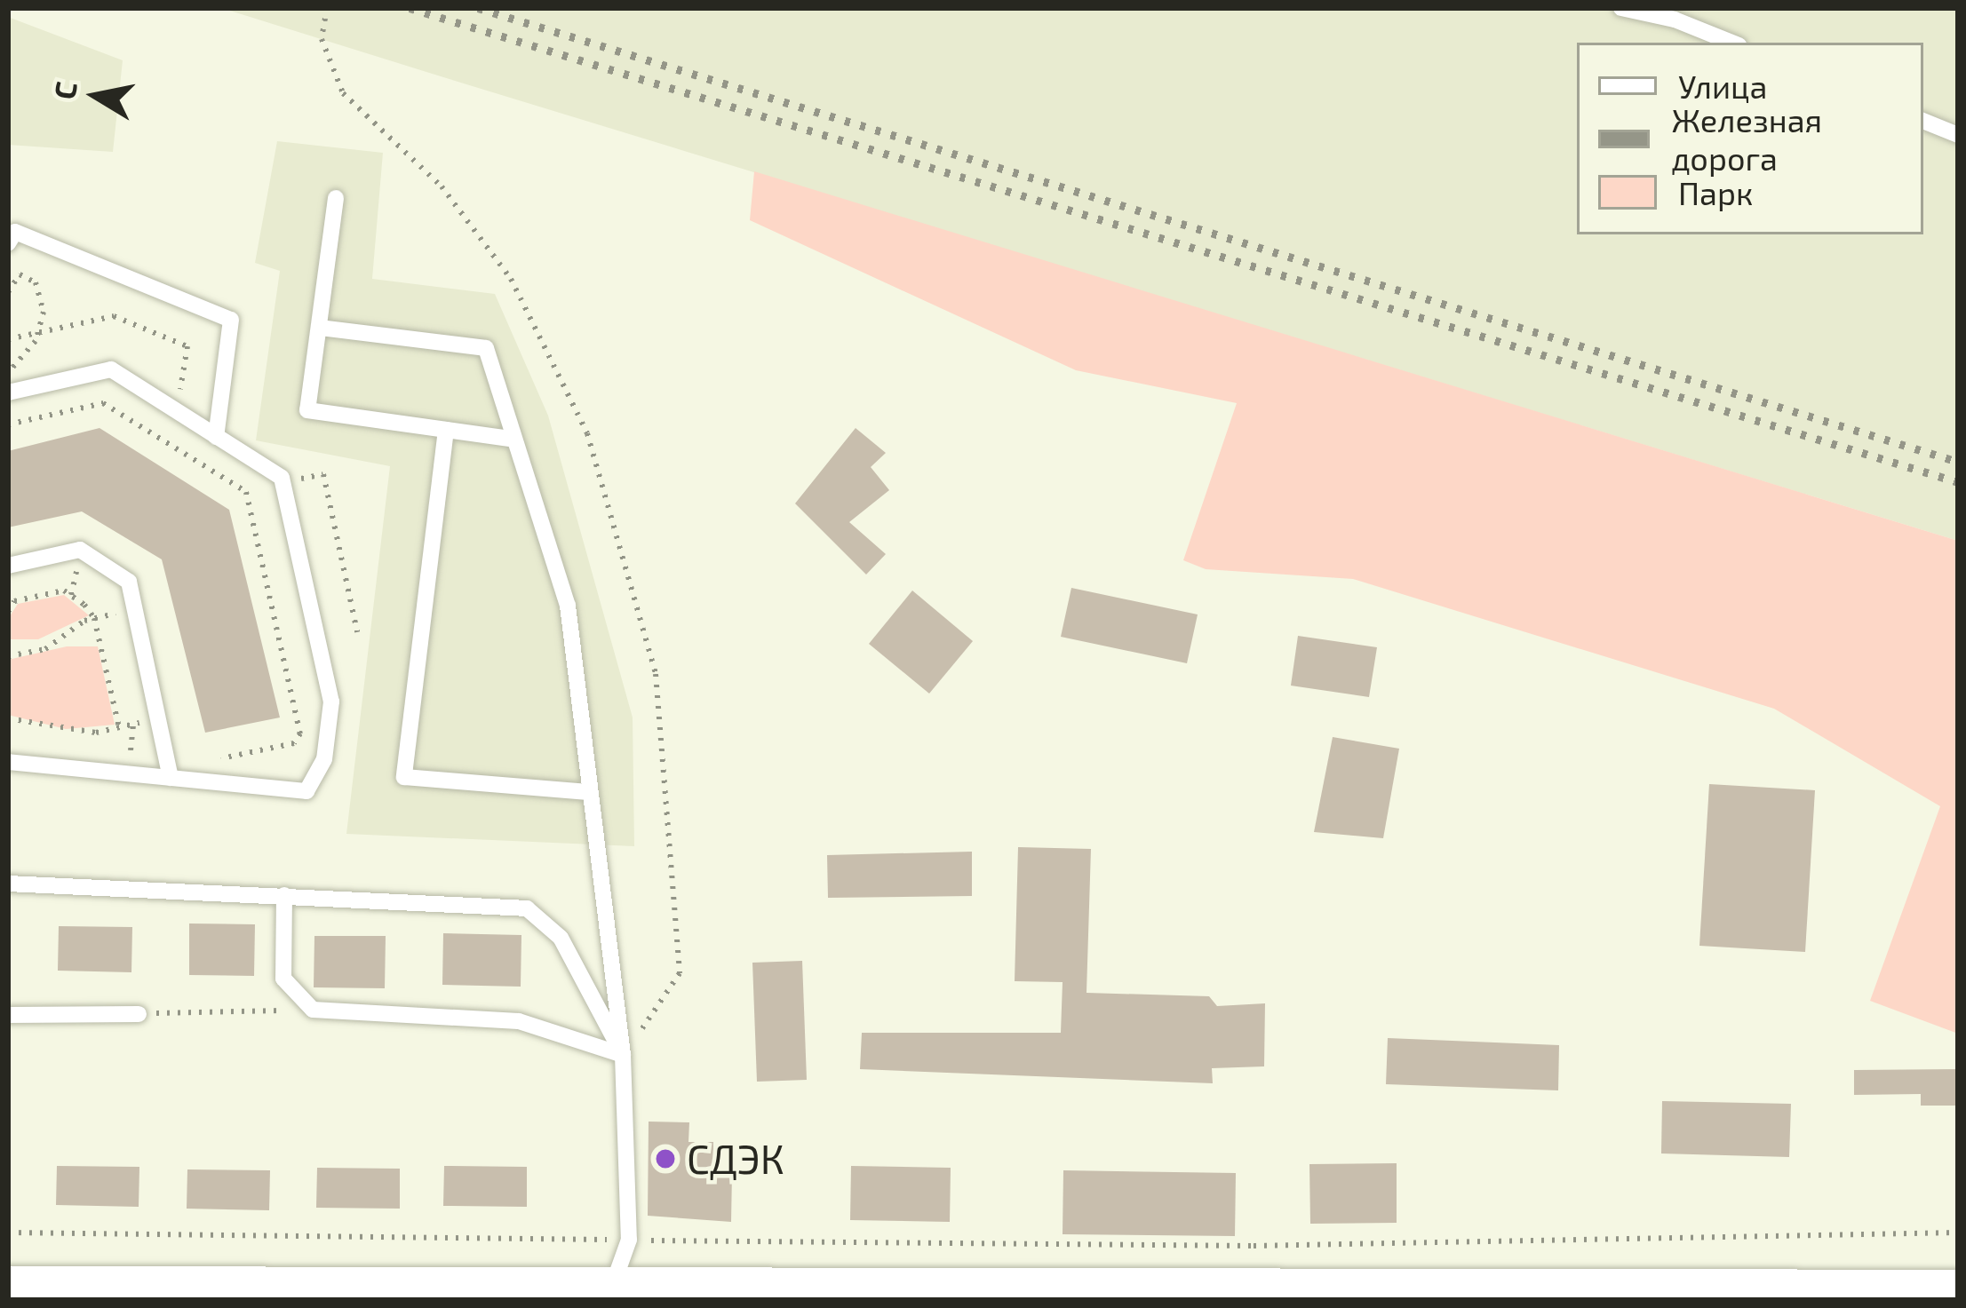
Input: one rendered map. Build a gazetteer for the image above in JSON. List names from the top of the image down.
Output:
{
  "places": ["СДЭК"],
  "legend": ["Улица", "Железная дорога", "Парк"],
  "north": "left"
}
